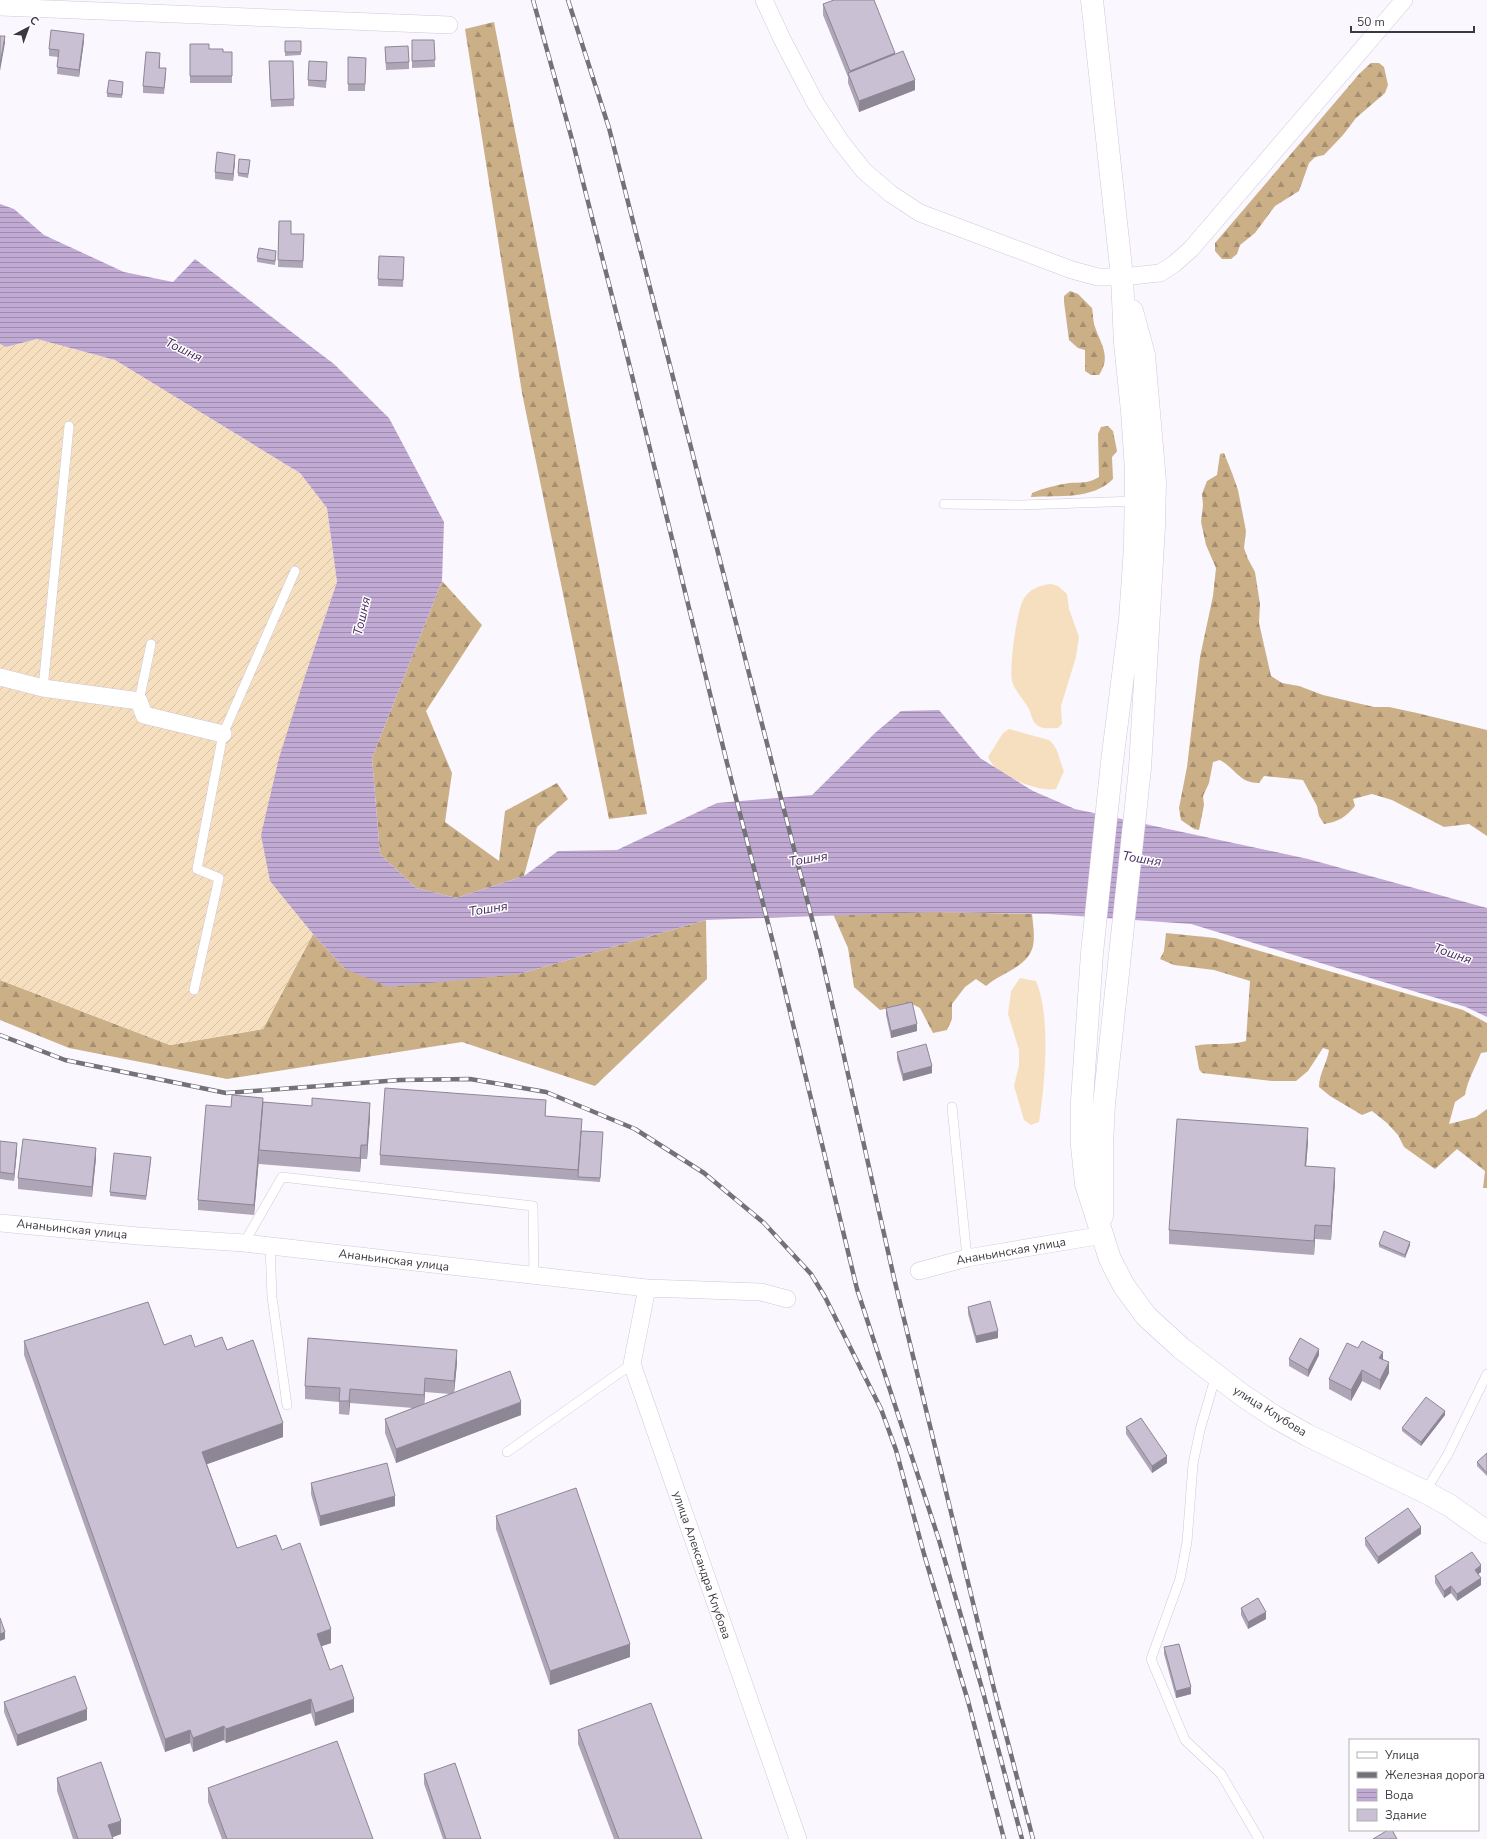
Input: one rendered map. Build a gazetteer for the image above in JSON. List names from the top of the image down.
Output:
{
  "streets": {
    "main road": ["улица Клубова"],
    "street": ["Ананьинская улица", "улица Александра Клубова"]
  },
  "crossings": [
    ["Ананьинская улица", "улица Клубова"]
  ],
  "water": ["Тошня"],
  "legend": [
    "Улица",
    "Железная дорога",
    "Вода",
    "Здание"
  ],
  "scale_bar": "50 m",
  "north": "top right"
}
